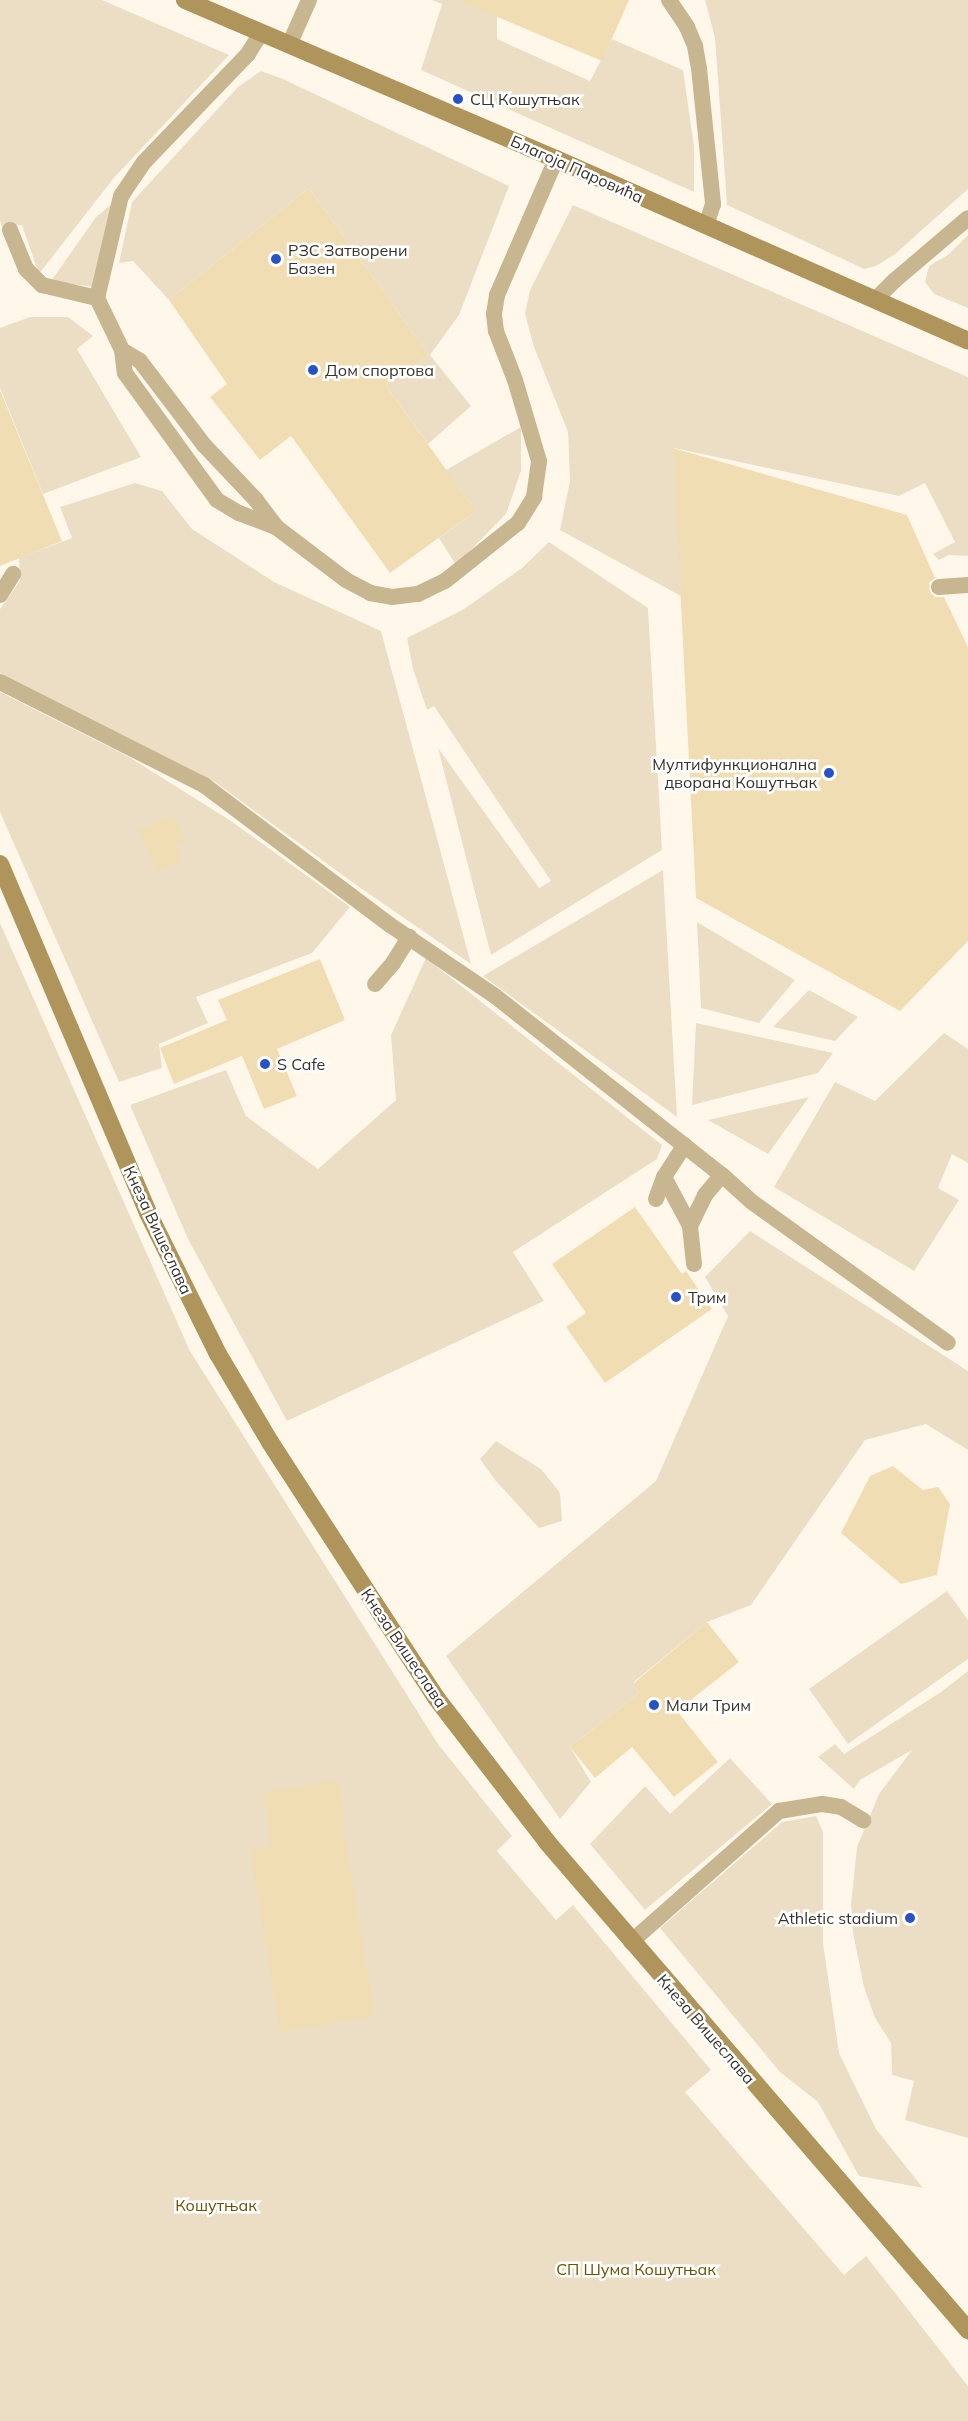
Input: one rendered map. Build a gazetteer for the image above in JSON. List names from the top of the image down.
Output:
{
  "streets": {
    "street": ["Благоја Паровића", "Кнеза Вишеслава"]
  },
  "parks": ["Кошутњак", "СП Шума Кошутњак"],
  "places": [
    "СЦ Кошутњак",
    "РЗС Затворени Базен",
    "Дом спортова",
    "Мултифункционална дворана Кошутњак",
    "S Cafe",
    "Трим",
    "Мали Трим",
    "Athletic stadium"
  ]
}
